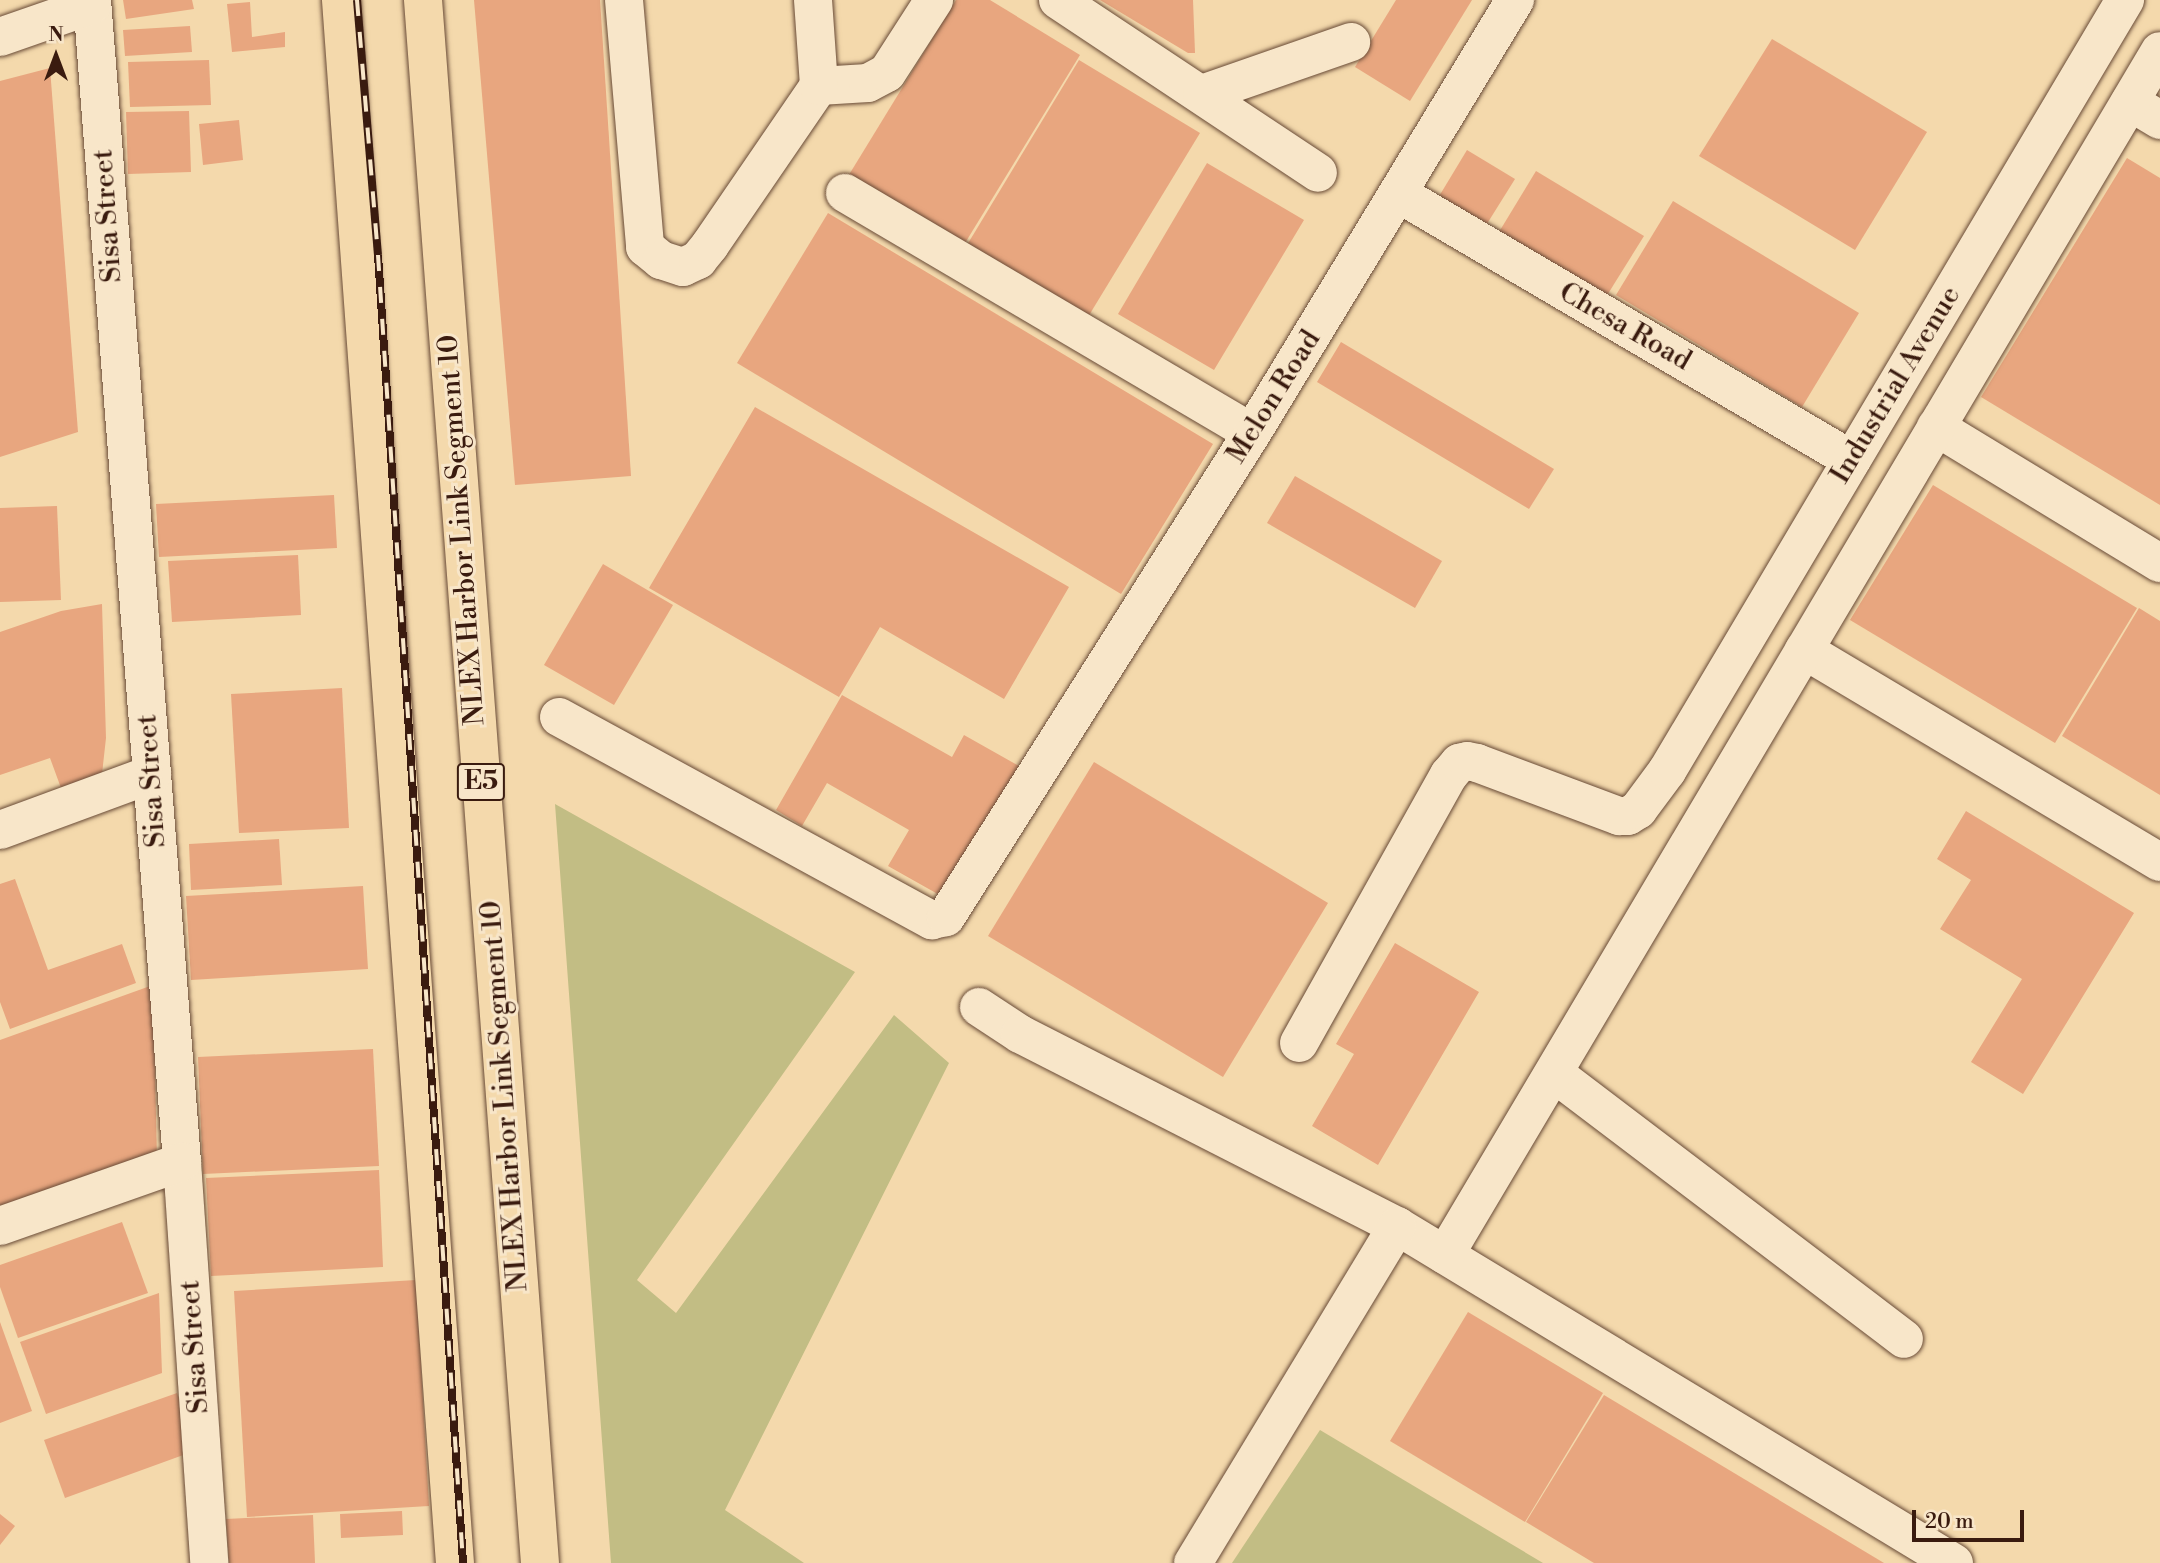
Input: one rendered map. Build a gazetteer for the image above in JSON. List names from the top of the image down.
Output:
{
  "streets": {
    "highway": ["NLEX Harbor Link Segment 10", "E5"],
    "street": [
      "Sisa Street",
      "Chesa Road",
      "Industrial Avenue",
      "Melon Road"
    ]
  },
  "crossings": [
    ["Chesa Road", "Industrial Avenue"],
    ["Chesa Road", "Melon Road"]
  ],
  "scale_bar": "20 m",
  "north": "top"
}
